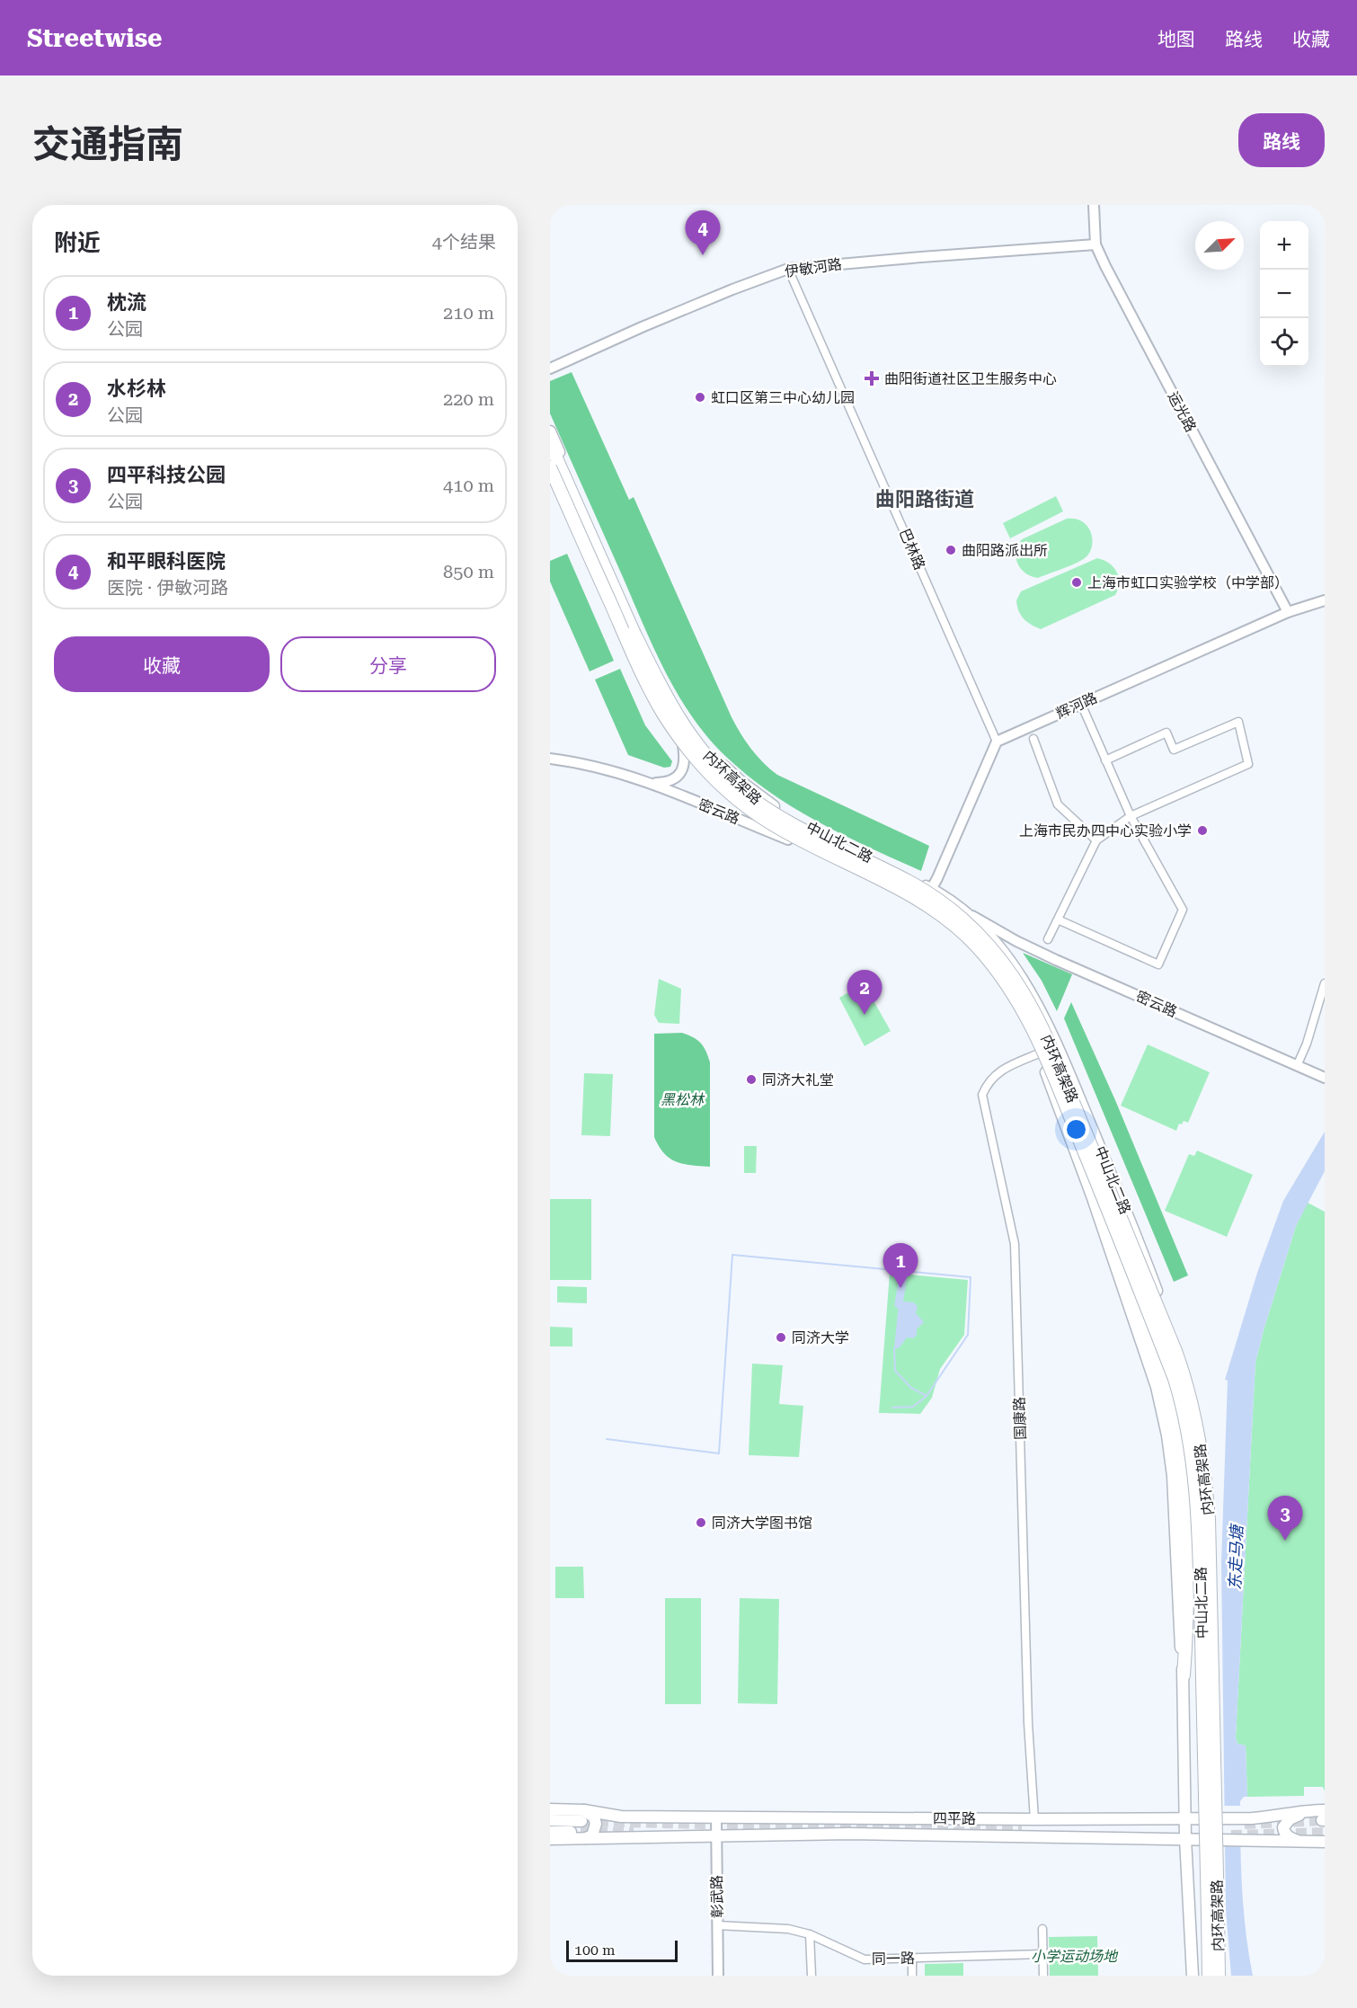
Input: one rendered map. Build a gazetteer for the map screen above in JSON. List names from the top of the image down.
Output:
{
  "streets": {
    "highway": ["内环高架路"],
    "main road": ["中山北二路", "四平路"],
    "street": [
      "伊敏河路",
      "运光路",
      "巴林路",
      "辉河路",
      "密云路",
      "国康路",
      "彰武路",
      "同一路"
    ]
  },
  "crossings": [
    ["伊敏河路", "运光路"],
    ["伊敏河路", "巴林路"],
    ["运光路", "辉河路"],
    ["巴林路", "辉河路"],
    ["内环高架路", "中山北二路"],
    ["密云路", "中山北二路"],
    ["中山北二路", "国康路"],
    ["中山北二路", "四平路"],
    ["国康路", "四平路"],
    ["四平路", "彰武路"],
    ["彰武路", "同一路"]
  ],
  "districts": ["曲阳路街道"],
  "water": ["东走马塘"],
  "parks": ["黑松林", "小学运动场地"],
  "places": {
    "health": ["曲阳街道社区卫生服务中心"],
    "other": [
      "虹口区第三中心幼儿园",
      "曲阳路派出所",
      "上海市虹口实验学校（中学部）",
      "上海市民办四中心实验小学",
      "同济大礼堂",
      "同济大学",
      "同济大学图书馆"
    ]
  },
  "scale_bar": "100 m",
  "north": "top right",
  "page": {
    "header": "Streetwise",
    "nav": ["地图", "路线", "收藏"],
    "title": "交通指南",
    "buttons": [
      "路线",
      ["收藏", "分享"]
    ],
    "heading": ["附近", "4个结果"],
    "pins": [
      "4",
      "2",
      "1",
      "3"
    ],
    "map_buttons": ["+", "−"],
    "list": [
      {
        "mark": "1",
        "name": "枕流",
        "note": "公园",
        "value": "210 m"
      },
      {
        "mark": "2",
        "name": "水杉林",
        "note": "公园",
        "value": "220 m"
      },
      {
        "mark": "3",
        "name": "四平科技公园",
        "note": "公园",
        "value": "410 m"
      },
      {
        "mark": "4",
        "name": "和平眼科医院",
        "note": "医院 · 伊敏河路",
        "value": "850 m"
      }
    ],
    "scale": "100 m"
  }
}
